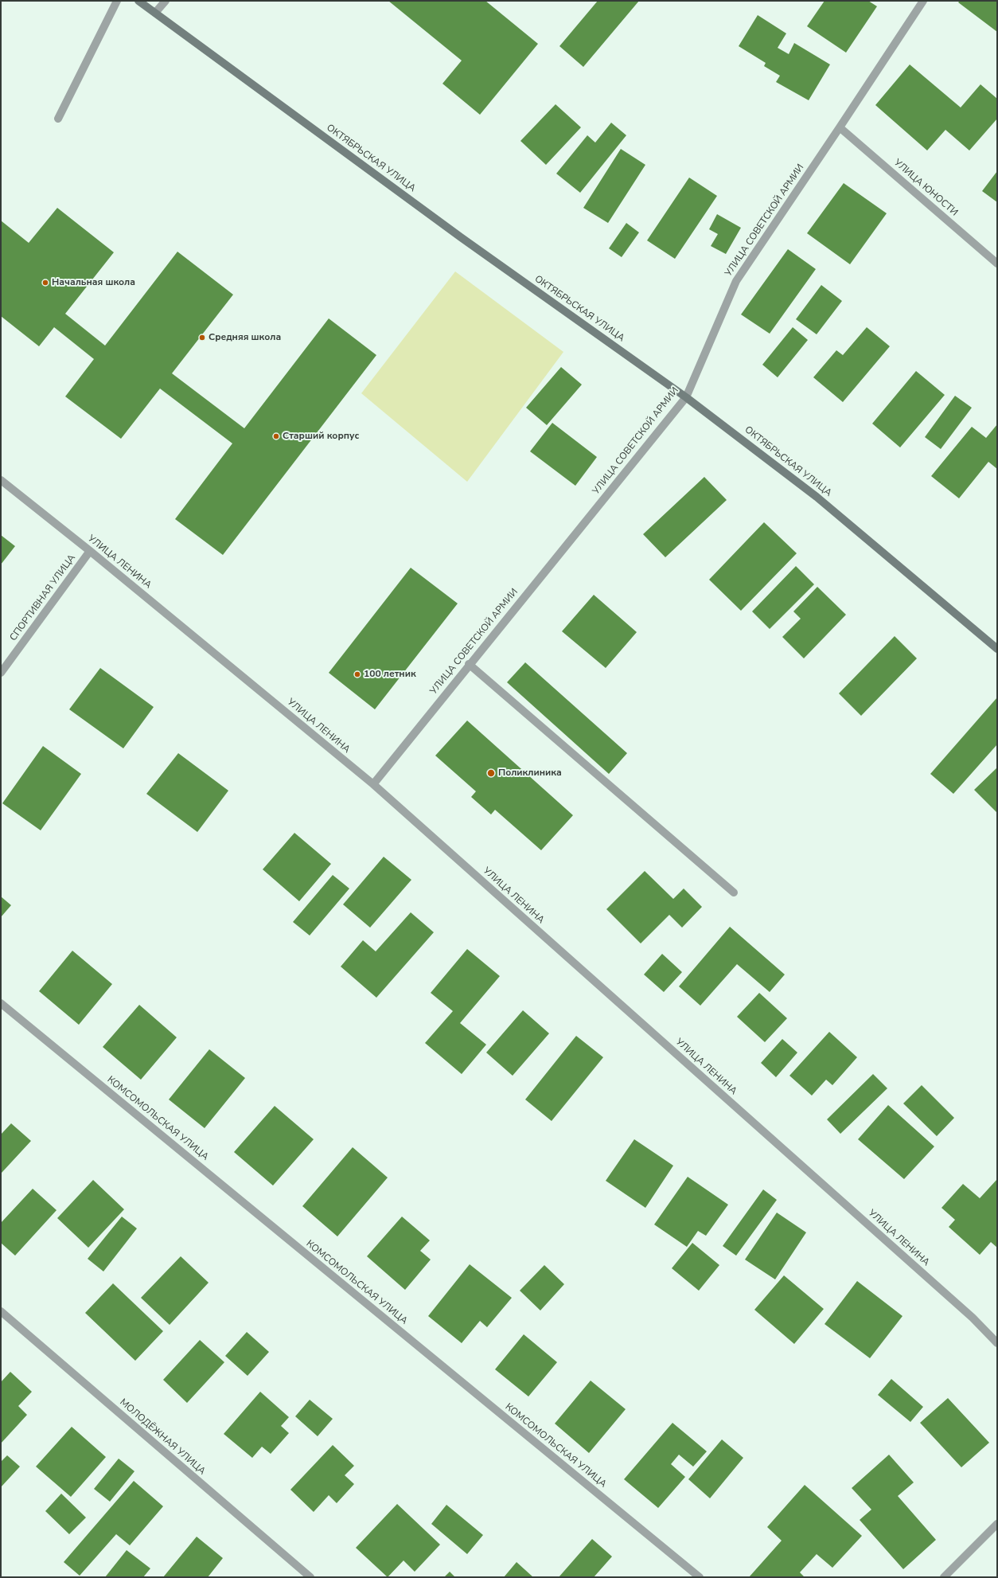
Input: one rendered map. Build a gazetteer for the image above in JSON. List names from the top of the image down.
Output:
{
  "streets": {
    "street": [
      "ОКТЯБРЬСКАЯ УЛИЦА",
      "УЛИЦА ЮНОСТИ",
      "УЛИЦА СОВЕТСКОЙ АРМИИ",
      "УЛИЦА ЛЕНИНА",
      "СПОРТИВНАЯ УЛИЦА",
      "КОМСОМОЛЬСКАЯ УЛИЦА",
      "МОЛОДЁЖНАЯ УЛИЦА"
    ]
  },
  "crossings": [
    ["ОКТЯБРЬСКАЯ УЛИЦА", "УЛИЦА СОВЕТСКОЙ АРМИИ"],
    ["УЛИЦА ЮНОСТИ", "УЛИЦА СОВЕТСКОЙ АРМИИ"],
    ["УЛИЦА СОВЕТСКОЙ АРМИИ", "УЛИЦА ЛЕНИНА"],
    ["УЛИЦА ЛЕНИНА", "СПОРТИВНАЯ УЛИЦА"]
  ],
  "places": [
    "Начальная школа",
    "Средняя школа",
    "Старший корпус",
    "100 летник",
    "Поликлиника"
  ]
}
